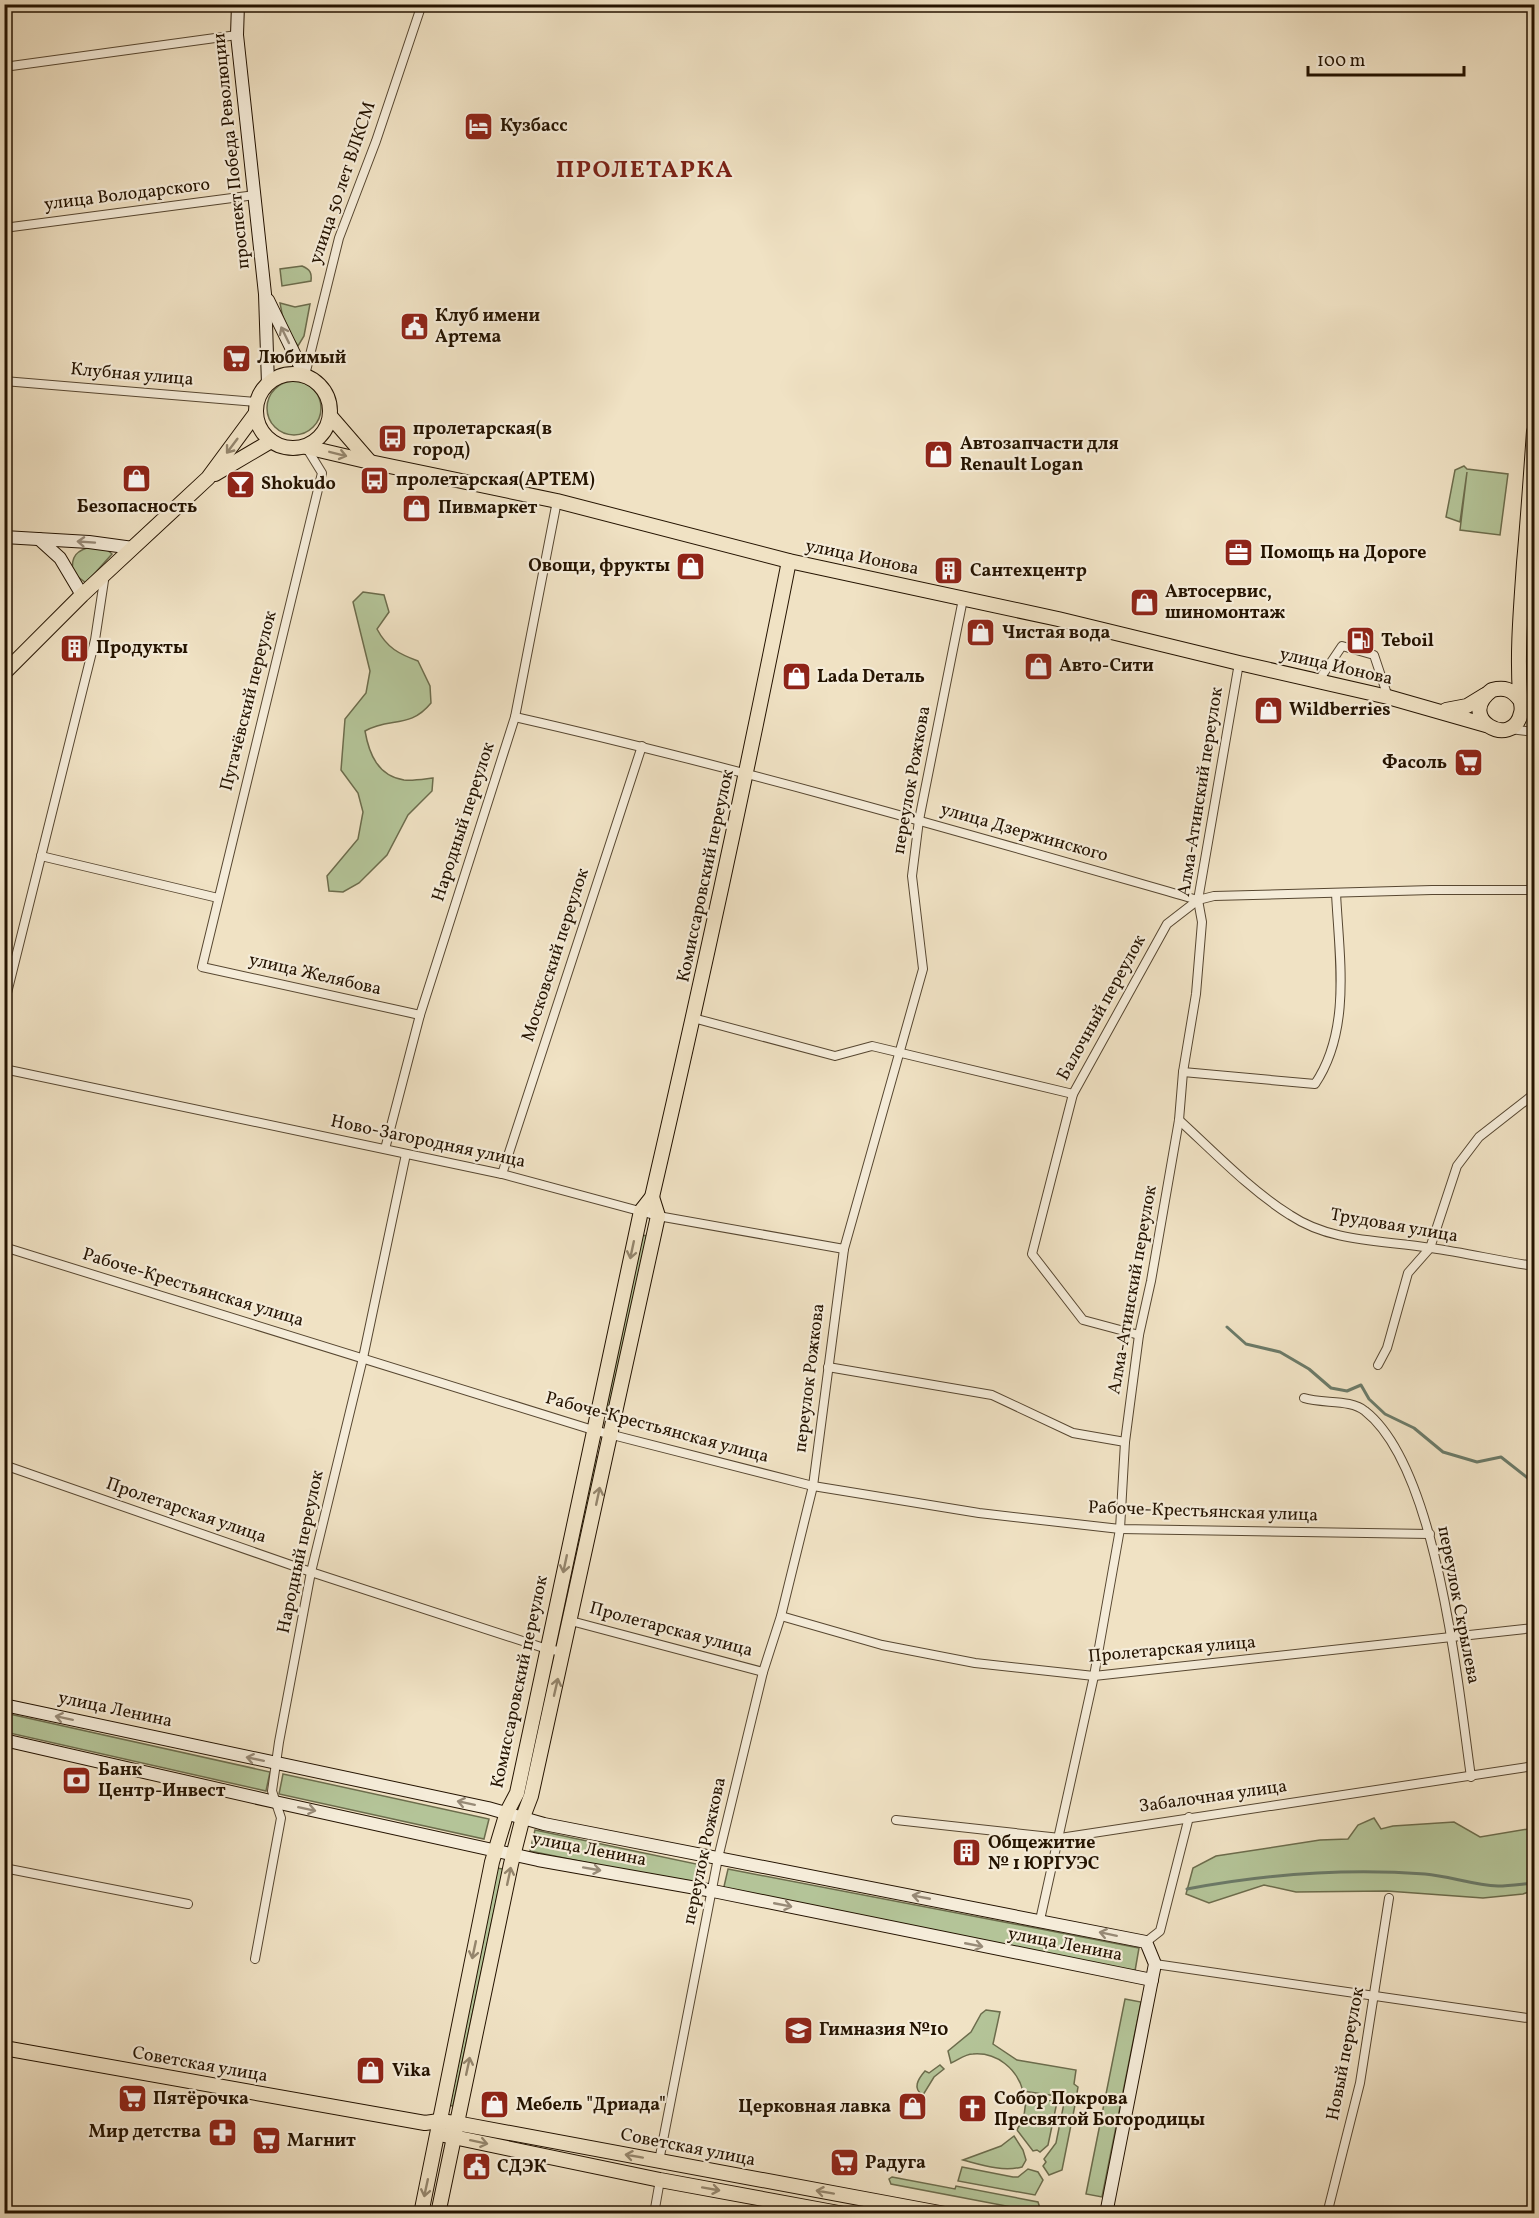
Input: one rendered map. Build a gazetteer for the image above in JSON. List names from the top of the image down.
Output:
{
  "streets": {
    "main road": [
      "проспект Победа Революции",
      "улица Ионова",
      "Комиссаровский переулок",
      "улица Ленина",
      "Советская улица"
    ],
    "street": [
      "улица 50 лет ВЛКСМ",
      "улица Володарского",
      "Клубная улица",
      "Пугачёвский переулок",
      "переулок Рожкова",
      "Алма-Атинский переулок",
      "Народный переулок",
      "улица Дзержинского",
      "Московский переулок",
      "улица Желябова",
      "Балочный переулок",
      "Ново-Загородняя улица",
      "Трудовая улица",
      "Рабоче-Крестьянская улица",
      "Пролетарская улица",
      "переулок Скрылева",
      "Забалочная улица",
      "Новый переулок"
    ]
  },
  "crossings": [
    ["проспект Победа Революции", "улица 50 лет ВЛКСМ"],
    ["проспект Победа Революции", "улица Володарского"],
    ["проспект Победа Революции", "Клубная улица"],
    ["проспект Победа Революции", "улица Ионова"],
    ["проспект Победа Революции", "Пугачёвский переулок"],
    ["улица 50 лет ВЛКСМ", "Клубная улица"],
    ["улица 50 лет ВЛКСМ", "улица Ионова"],
    ["улица 50 лет ВЛКСМ", "Пугачёвский переулок"],
    ["Клубная улица", "улица Ионова"],
    ["Клубная улица", "Пугачёвский переулок"],
    ["улица Ионова", "Пугачёвский переулок"],
    ["улица Ионова", "переулок Рожкова"],
    ["улица Ионова", "Алма-Атинский переулок"],
    ["улица Ионова", "Народный переулок"],
    ["улица Ионова", "Комиссаровский переулок"],
    ["Пугачёвский переулок", "улица Желябова"],
    ["переулок Рожкова", "улица Дзержинского"],
    ["переулок Рожкова", "Ново-Загородняя улица"],
    ["переулок Рожкова", "Рабоче-Крестьянская улица"],
    ["переулок Рожкова", "Пролетарская улица"],
    ["переулок Рожкова", "улица Ленина"],
    ["переулок Рожкова", "Советская улица"],
    ["Алма-Атинский переулок", "улица Дзержинского"],
    ["Алма-Атинский переулок", "Балочный переулок"],
    ["Алма-Атинский переулок", "Трудовая улица"],
    ["Алма-Атинский переулок", "Рабоче-Крестьянская улица"],
    ["Алма-Атинский переулок", "Пролетарская улица"],
    ["Алма-Атинский переулок", "улица Ленина"],
    ["Алма-Атинский переулок", "Забалочная улица"],
    ["Народный переулок", "улица Дзержинского"],
    ["Народный переулок", "улица Желябова"],
    ["Народный переулок", "Ново-Загородняя улица"],
    ["Народный переулок", "Рабоче-Крестьянская улица"],
    ["Народный переулок", "Пролетарская улица"],
    ["Народный переулок", "улица Ленина"],
    ["улица Дзержинского", "Комиссаровский переулок"],
    ["улица Дзержинского", "Московский переулок"],
    ["улица Дзержинского", "Балочный переулок"],
    ["Комиссаровский переулок", "Ново-Загородняя улица"],
    ["Комиссаровский переулок", "Рабоче-Крестьянская улица"],
    ["Комиссаровский переулок", "Пролетарская улица"],
    ["Комиссаровский переулок", "улица Ленина"],
    ["Комиссаровский переулок", "Советская улица"],
    ["Московский переулок", "Ново-Загородняя улица"],
    ["Рабоче-Крестьянская улица", "переулок Скрылева"],
    ["Пролетарская улица", "переулок Скрылева"],
    ["переулок Скрылева", "Забалочная улица"]
  ],
  "districts": ["ПРОЛЕТАРКА"],
  "places": {
    "hotel": ["Кузбасс"],
    "public building": ["Клуб имени Артема", "СДЭК"],
    "supermarket": [
      "Любимый",
      "Фасоль",
      "Пятёрочка",
      "Магнит",
      "Радуга"
    ],
    "bus stop": ["пролетарская(в город)", "пролетарская(АРТЕМ)"],
    "shop": [
      "Автозапчасти для Renault Logan",
      "Безопасность",
      "Пивмаркет",
      "Овощи, фрукты",
      "Автосервис, шиномонтаж",
      "Чистая вода",
      "Авто-Сити",
      "Lada Dеталь",
      "Wildberries",
      "Vika",
      "Мебель \"Дриада\"",
      "Церковная лавка"
    ],
    "bar": ["Shokudo"],
    "office": ["Помощь на Дороге"],
    "building": ["Сантехцентр", "Продукты", "Общежитие № 1 ЮРГУЭС"],
    "fuel station": ["Teboil"],
    "bank": ["Банк Центр-Инвест"],
    "school or university": ["Гимназия №10"],
    "church": ["Собор Покрова Пресвятой Богородицы"],
    "pharmacy": ["Мир детства"]
  },
  "scale_bar": "100 m"
}
